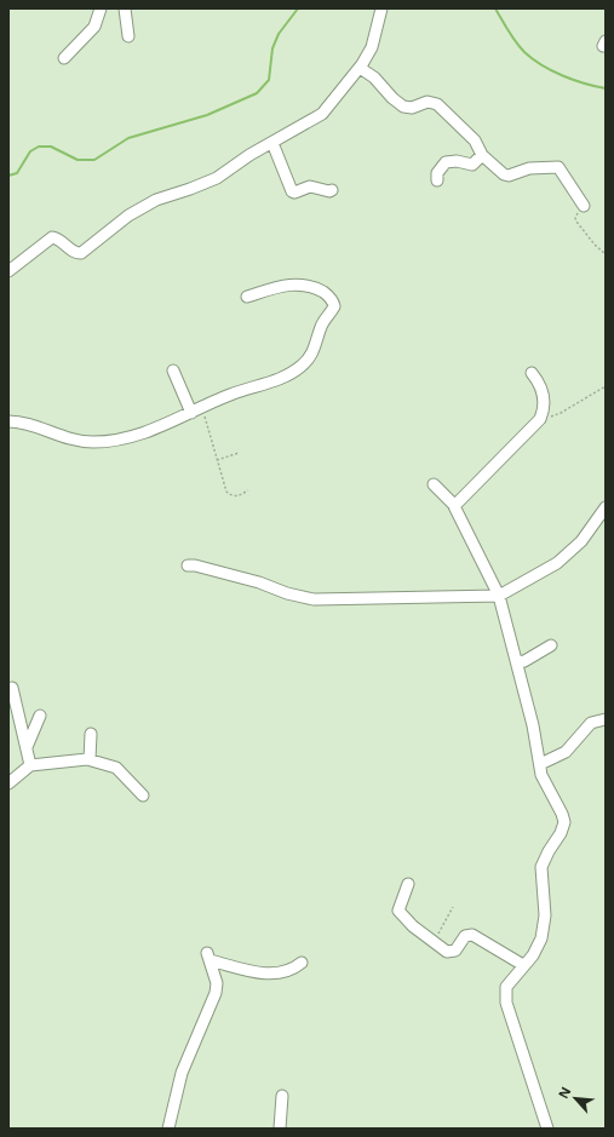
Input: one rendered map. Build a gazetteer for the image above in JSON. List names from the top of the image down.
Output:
{
  "north": "top left"
}
